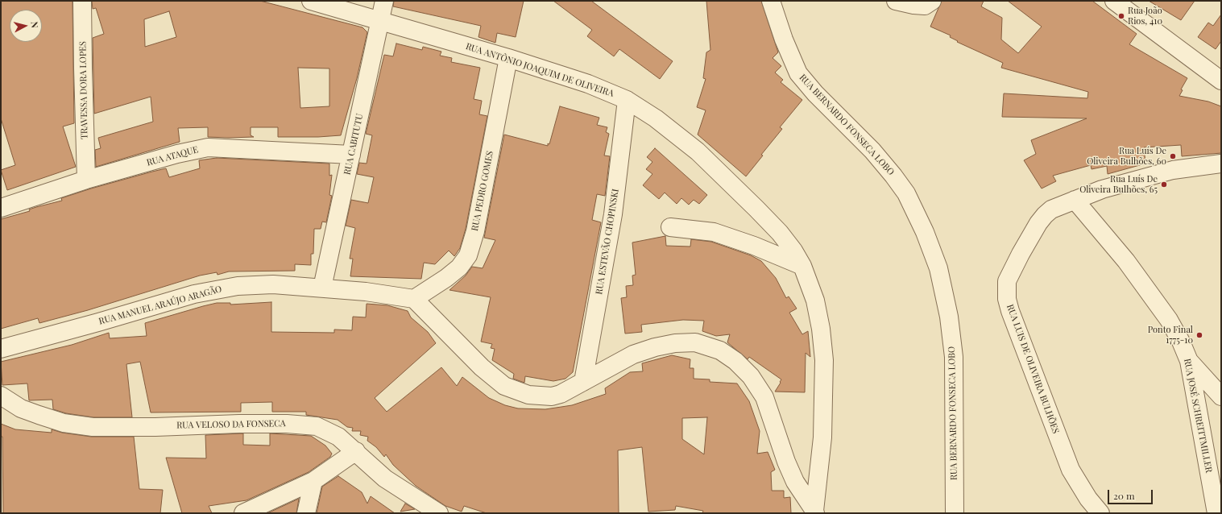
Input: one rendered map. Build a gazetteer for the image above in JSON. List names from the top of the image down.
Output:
{
  "streets": {
    "street": [
      "RUA ANTÔNIO JOAQUIM DE OLIVEIRA",
      "TRAVESSA DORA LOPES",
      "RUA BERNARDO FONSECA LOBO",
      "RUA CABITUTU",
      "RUA ATAQUE",
      "RUA PEDRO GOMES",
      "RUA ESTEVÃO CHOPINSKI",
      "RUA MANUEL ARAÚJO ARAGÃO",
      "RUA LUIS DE OLIVEIRA BULHÕES",
      "RUA JOSÉ SCHREITTMILLER",
      "RUA VELOSO DA FONSECA"
    ]
  },
  "crossings": [
    ["RUA ANTÔNIO JOAQUIM DE OLIVEIRA", "RUA CABITUTU"],
    ["RUA ANTÔNIO JOAQUIM DE OLIVEIRA", "RUA PEDRO GOMES"],
    ["RUA ANTÔNIO JOAQUIM DE OLIVEIRA", "RUA ESTEVÃO CHOPINSKI"],
    ["TRAVESSA DORA LOPES", "RUA ATAQUE"],
    ["RUA CABITUTU", "RUA ATAQUE"],
    ["RUA CABITUTU", "RUA MANUEL ARAÚJO ARAGÃO"],
    ["RUA PEDRO GOMES", "RUA MANUEL ARAÚJO ARAGÃO"],
    ["RUA LUIS DE OLIVEIRA BULHÕES", "RUA JOSÉ SCHREITTMILLER"]
  ],
  "places": [
    "Rua João Rios, 410",
    "Rua Luís De Oliveira Bulhões, 60",
    "Rua Luís De Oliveira Bulhões, 65",
    "Ponto Final 1775-10"
  ],
  "scale_bar": "20 m",
  "north": "right"
}
